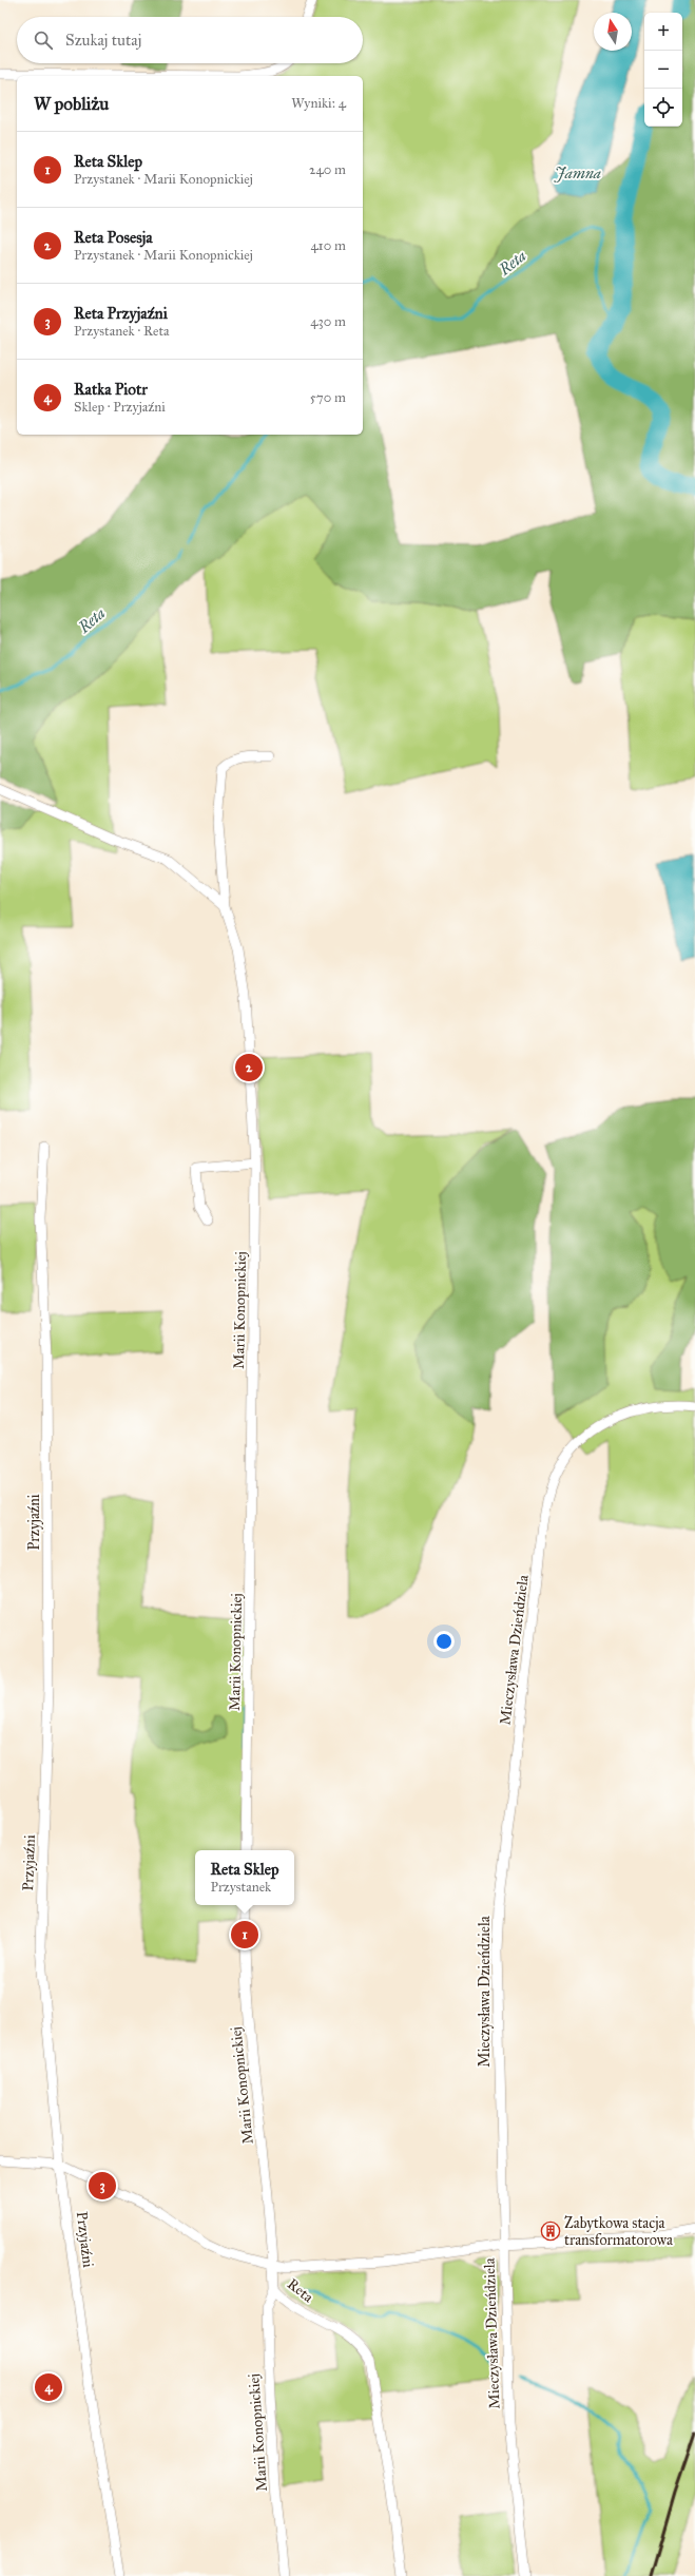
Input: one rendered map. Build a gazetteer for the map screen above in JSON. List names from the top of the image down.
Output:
{
  "streets": {
    "street": [
      "Marii Konopnickiej",
      "Przyjaźni",
      "Mieczysława Dzieńdziela",
      "Reta"
    ]
  },
  "crossings": [
    ["Marii Konopnickiej", "Reta"]
  ],
  "water": ["Jamna", "Reta"],
  "places": {
    "building": ["Zabytkowa stacja transformatorowa"]
  },
  "north": "top",
  "page": {
    "map_buttons": ["+", "−"],
    "search": "Szukaj tutaj",
    "heading": ["W pobliżu", "Wyniki: 4"],
    "list": [
      {
        "mark": "1",
        "name": "Reta Sklep",
        "note": "Przystanek · Marii Konopnickiej",
        "value": "240 m"
      },
      {
        "mark": "2",
        "name": "Reta Posesja",
        "note": "Przystanek · Marii Konopnickiej",
        "value": "410 m"
      },
      {
        "mark": "3",
        "name": "Reta Przyjaźni",
        "note": "Przystanek · Reta",
        "value": "430 m"
      },
      {
        "mark": "4",
        "name": "Ratka Piotr",
        "note": "Sklep · Przyjaźni",
        "value": "570 m"
      }
    ],
    "pins": [
      "2",
      "1",
      "3",
      "4"
    ],
    "popup": ["Reta Sklep", "Przystanek"]
  }
}
